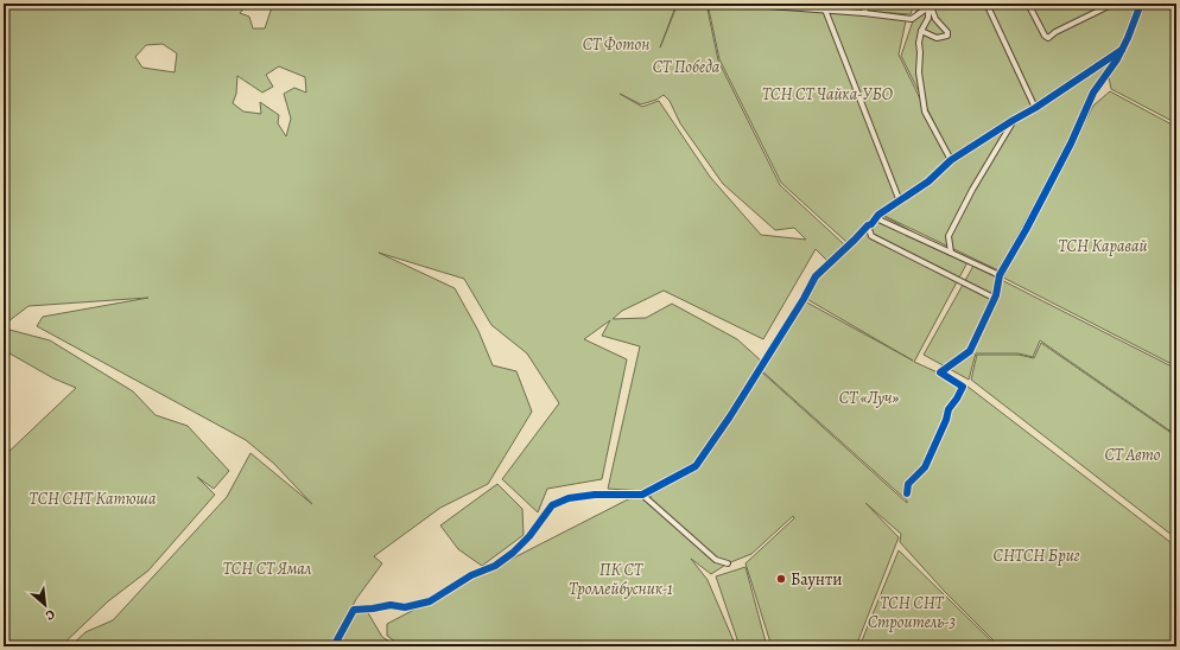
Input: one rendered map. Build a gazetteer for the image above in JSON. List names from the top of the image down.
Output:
{
  "parks": [
    "СТ Фотон",
    "СТ Победа",
    "ТСН СТ Чайка-УБО",
    "ТСН Каравай",
    "СТ «Луч»",
    "СТ Авто",
    "ТСН СНТ Катюша",
    "СНТСН Бриг",
    "ТСН СТ Ямал",
    "ПК СТ Троллейбусник-1",
    "ТСН СНТ Строитель-3"
  ],
  "places": ["Баунти"],
  "north": "bottom right"
}
